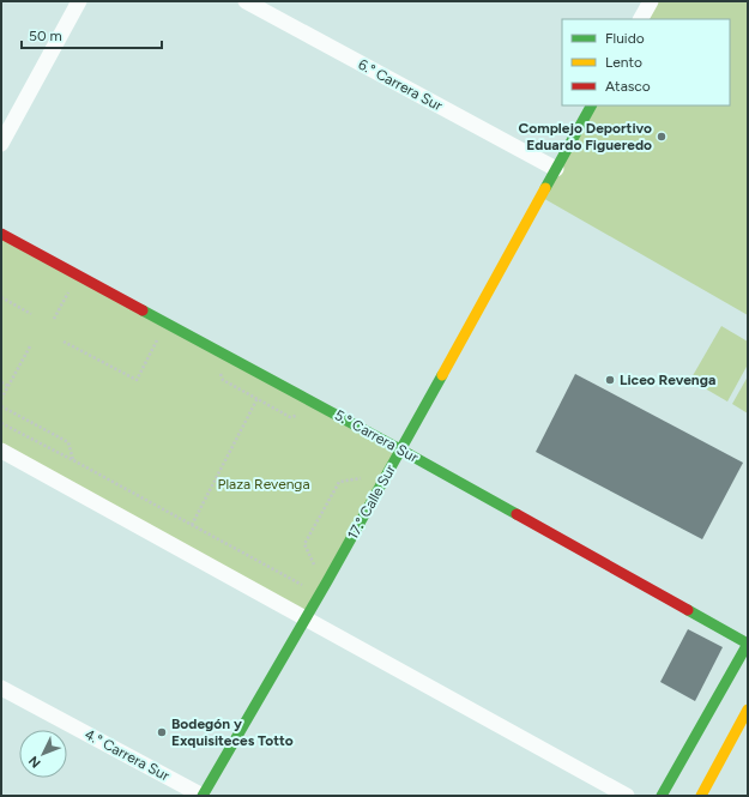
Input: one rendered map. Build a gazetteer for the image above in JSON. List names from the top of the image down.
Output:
{
  "streets": {
    "street": [
      "6.° Carrera Sur",
      "5.° Carrera Sur",
      "17.° Calle Sur",
      "4.° Carrera Sur"
    ]
  },
  "crossings": [
    ["6.° Carrera Sur", "17.° Calle Sur"],
    ["5.° Carrera Sur", "17.° Calle Sur"],
    ["17.° Calle Sur", "4.° Carrera Sur"]
  ],
  "parks": ["Plaza Revenga"],
  "places": ["Complejo Deportivo Eduardo Figueredo", "Liceo Revenga", "Bodegón y Exquisiteces Totto"],
  "legend": ["Fluido", "Lento", "Atasco"],
  "scale_bar": "50 m",
  "north": "bottom left"
}
